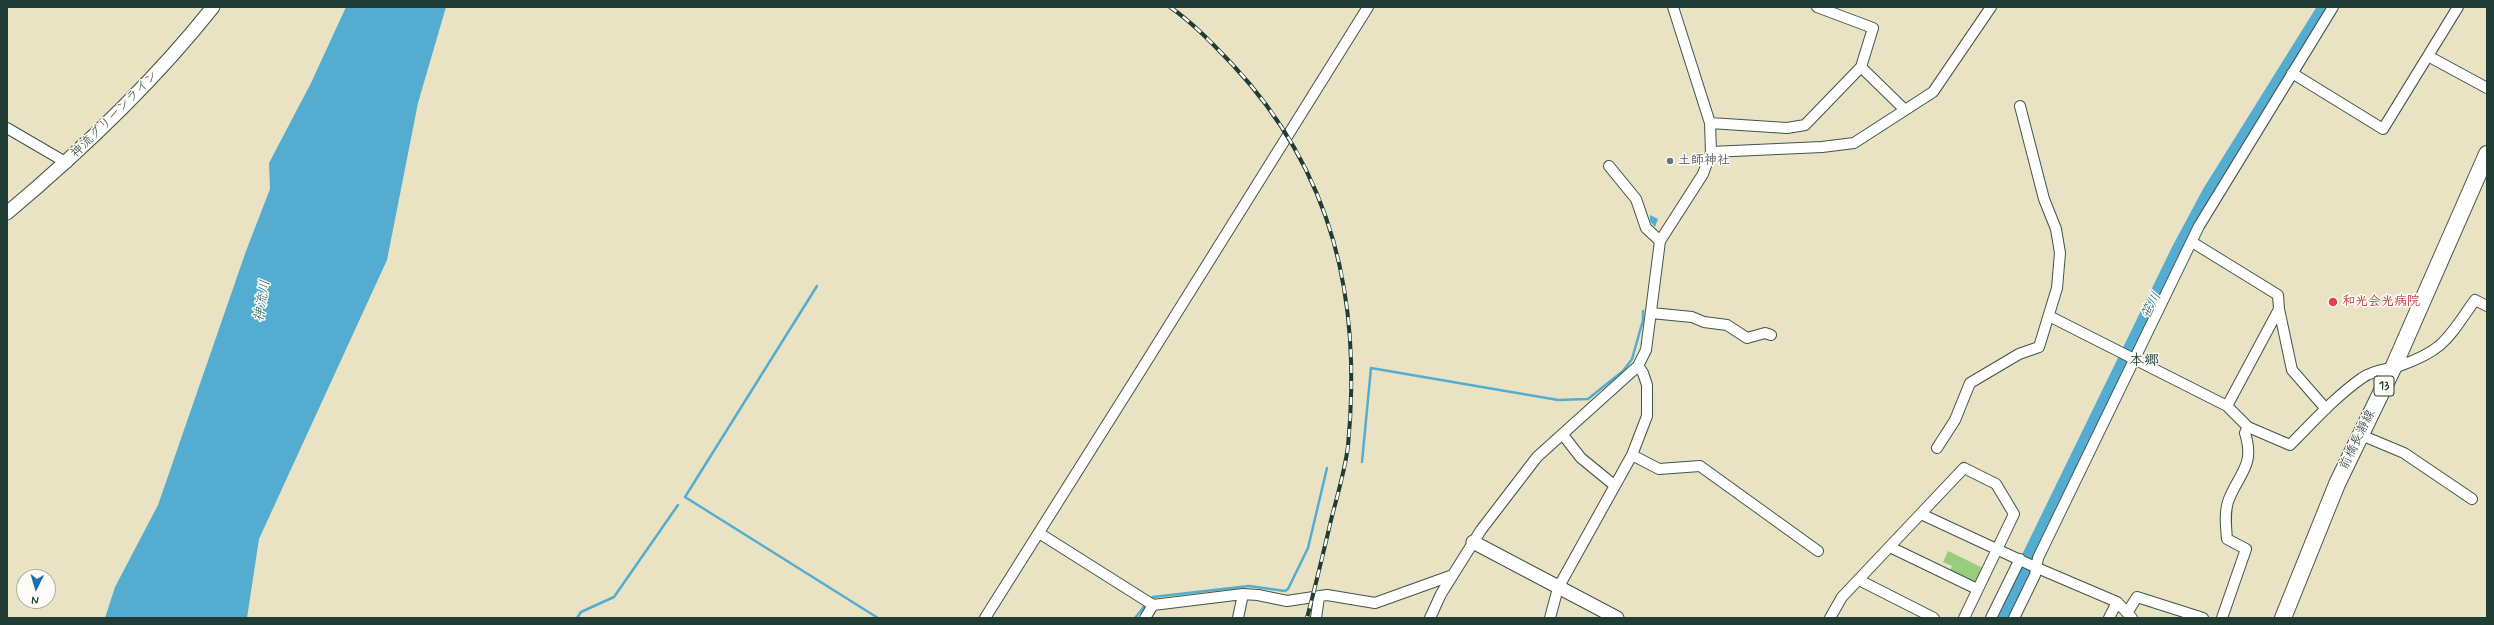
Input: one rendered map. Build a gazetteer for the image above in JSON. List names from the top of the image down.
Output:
{
  "streets": {
    "main road": ["13", "前橋長瀞線"],
    "street": ["神流グリーンライン"]
  },
  "districts": ["本郷"],
  "water": ["神流川", "笹川"],
  "places": ["土師神社", "和光会光病院"],
  "north": "bottom"
}
